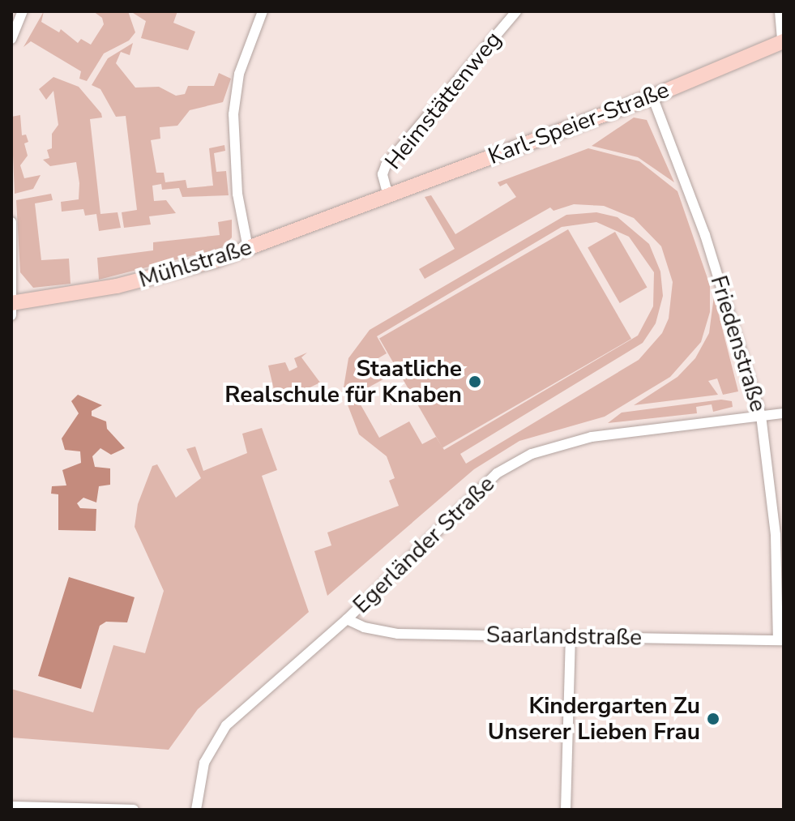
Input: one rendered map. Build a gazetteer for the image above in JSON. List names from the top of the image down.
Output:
{
  "streets": {
    "street": [
      "Heimstättenweg",
      "Karl-Speier-Straße",
      "Mühlstraße",
      "Friedenstraße",
      "Egerländer Straße",
      "Saarlandstraße"
    ]
  },
  "crossings": [
    ["Heimstättenweg", "Karl-Speier-Straße"],
    ["Karl-Speier-Straße", "Mühlstraße"],
    ["Karl-Speier-Straße", "Friedenstraße"],
    ["Friedenstraße", "Egerländer Straße"],
    ["Friedenstraße", "Saarlandstraße"],
    ["Egerländer Straße", "Saarlandstraße"]
  ],
  "places": ["Staatliche Realschule für Knaben", "Kindergarten Zu Unserer Lieben Frau"]
}
